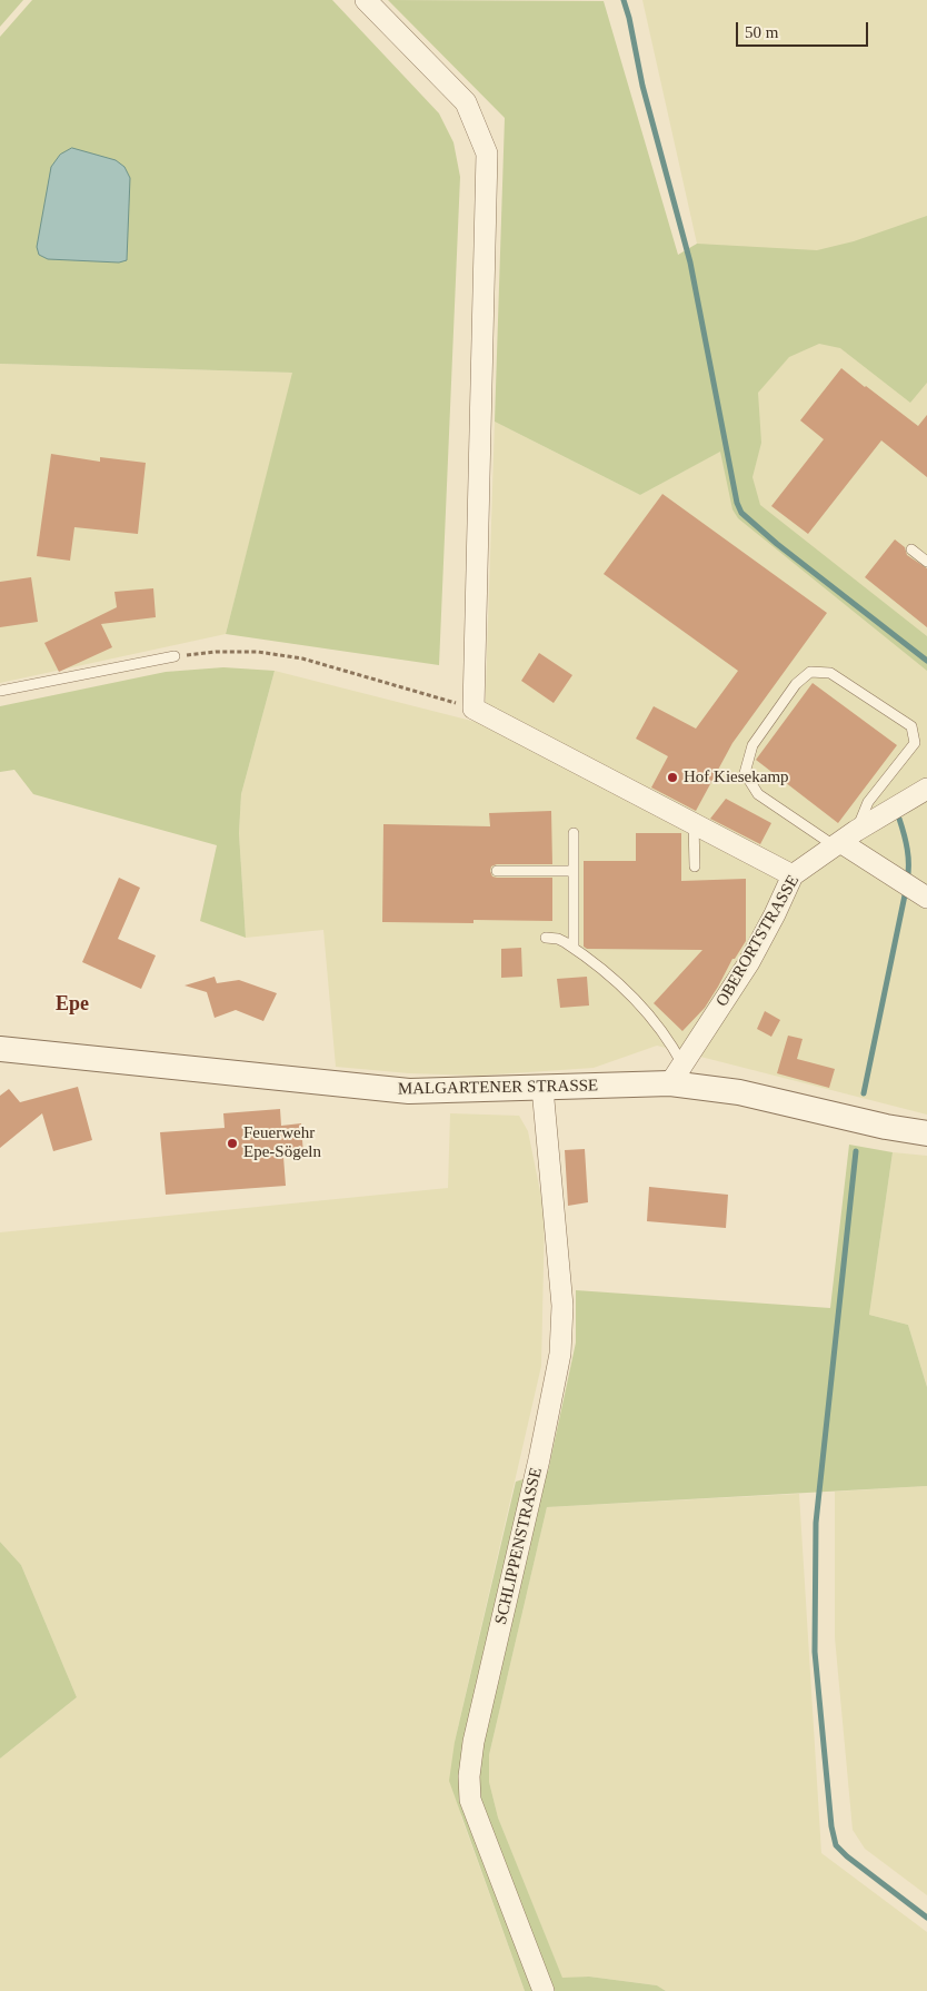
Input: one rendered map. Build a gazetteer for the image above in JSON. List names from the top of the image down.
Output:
{
  "streets": {
    "street": ["OBERORTSTRASSE", "MALGARTENER STRASSE", "SCHLIPPENSTRASSE"]
  },
  "crossings": [
    ["OBERORTSTRASSE", "MALGARTENER STRASSE"],
    ["MALGARTENER STRASSE", "SCHLIPPENSTRASSE"]
  ],
  "districts": ["Epe"],
  "places": ["Hof Kiesekamp", "Feuerwehr Epe-Sögeln"],
  "scale_bar": "50 m"
}
